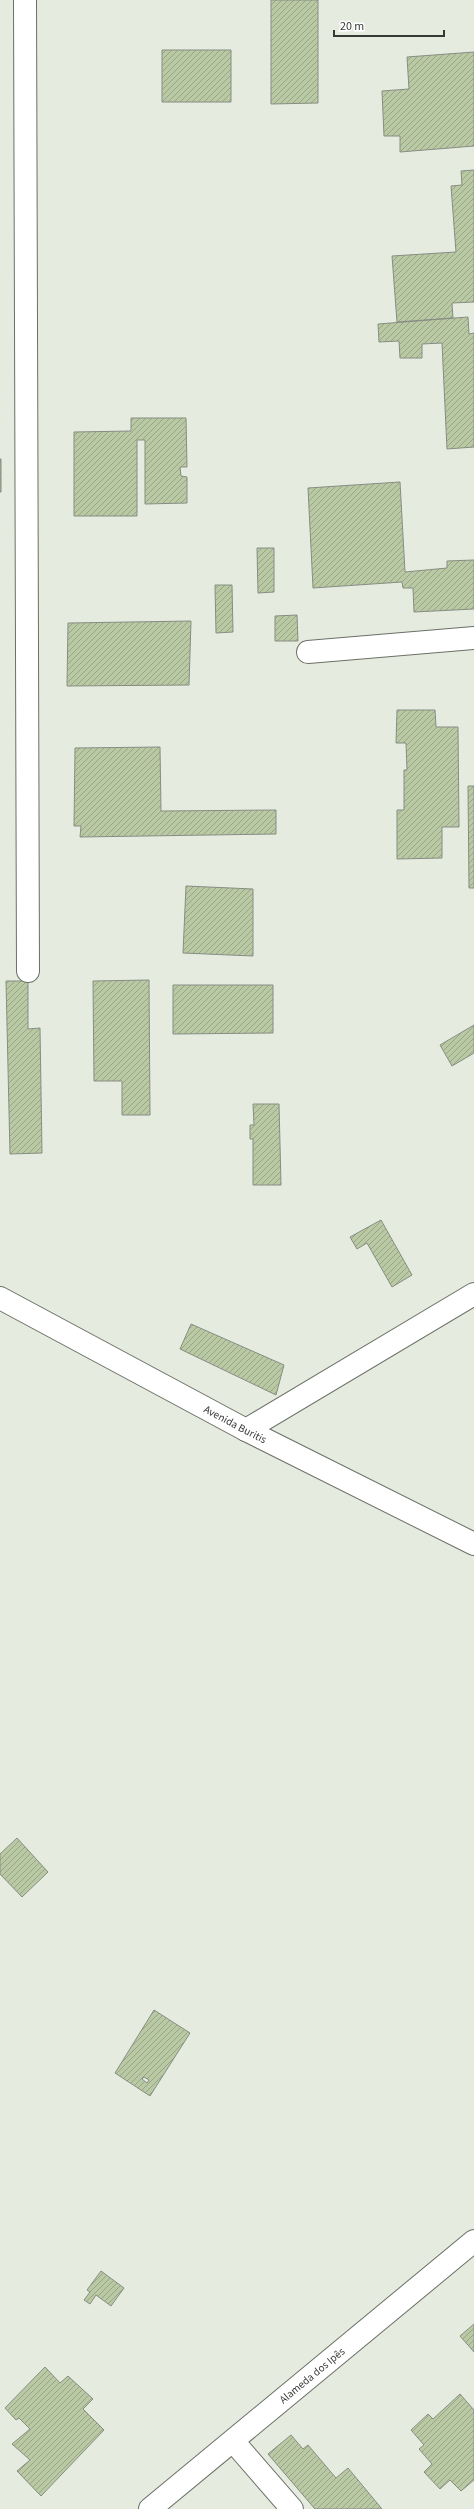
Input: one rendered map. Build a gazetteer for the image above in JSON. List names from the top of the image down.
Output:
{
  "streets": {
    "street": ["Avenida Buritis", "Alameda dos Ipês"]
  },
  "scale_bar": "20 m"
}
